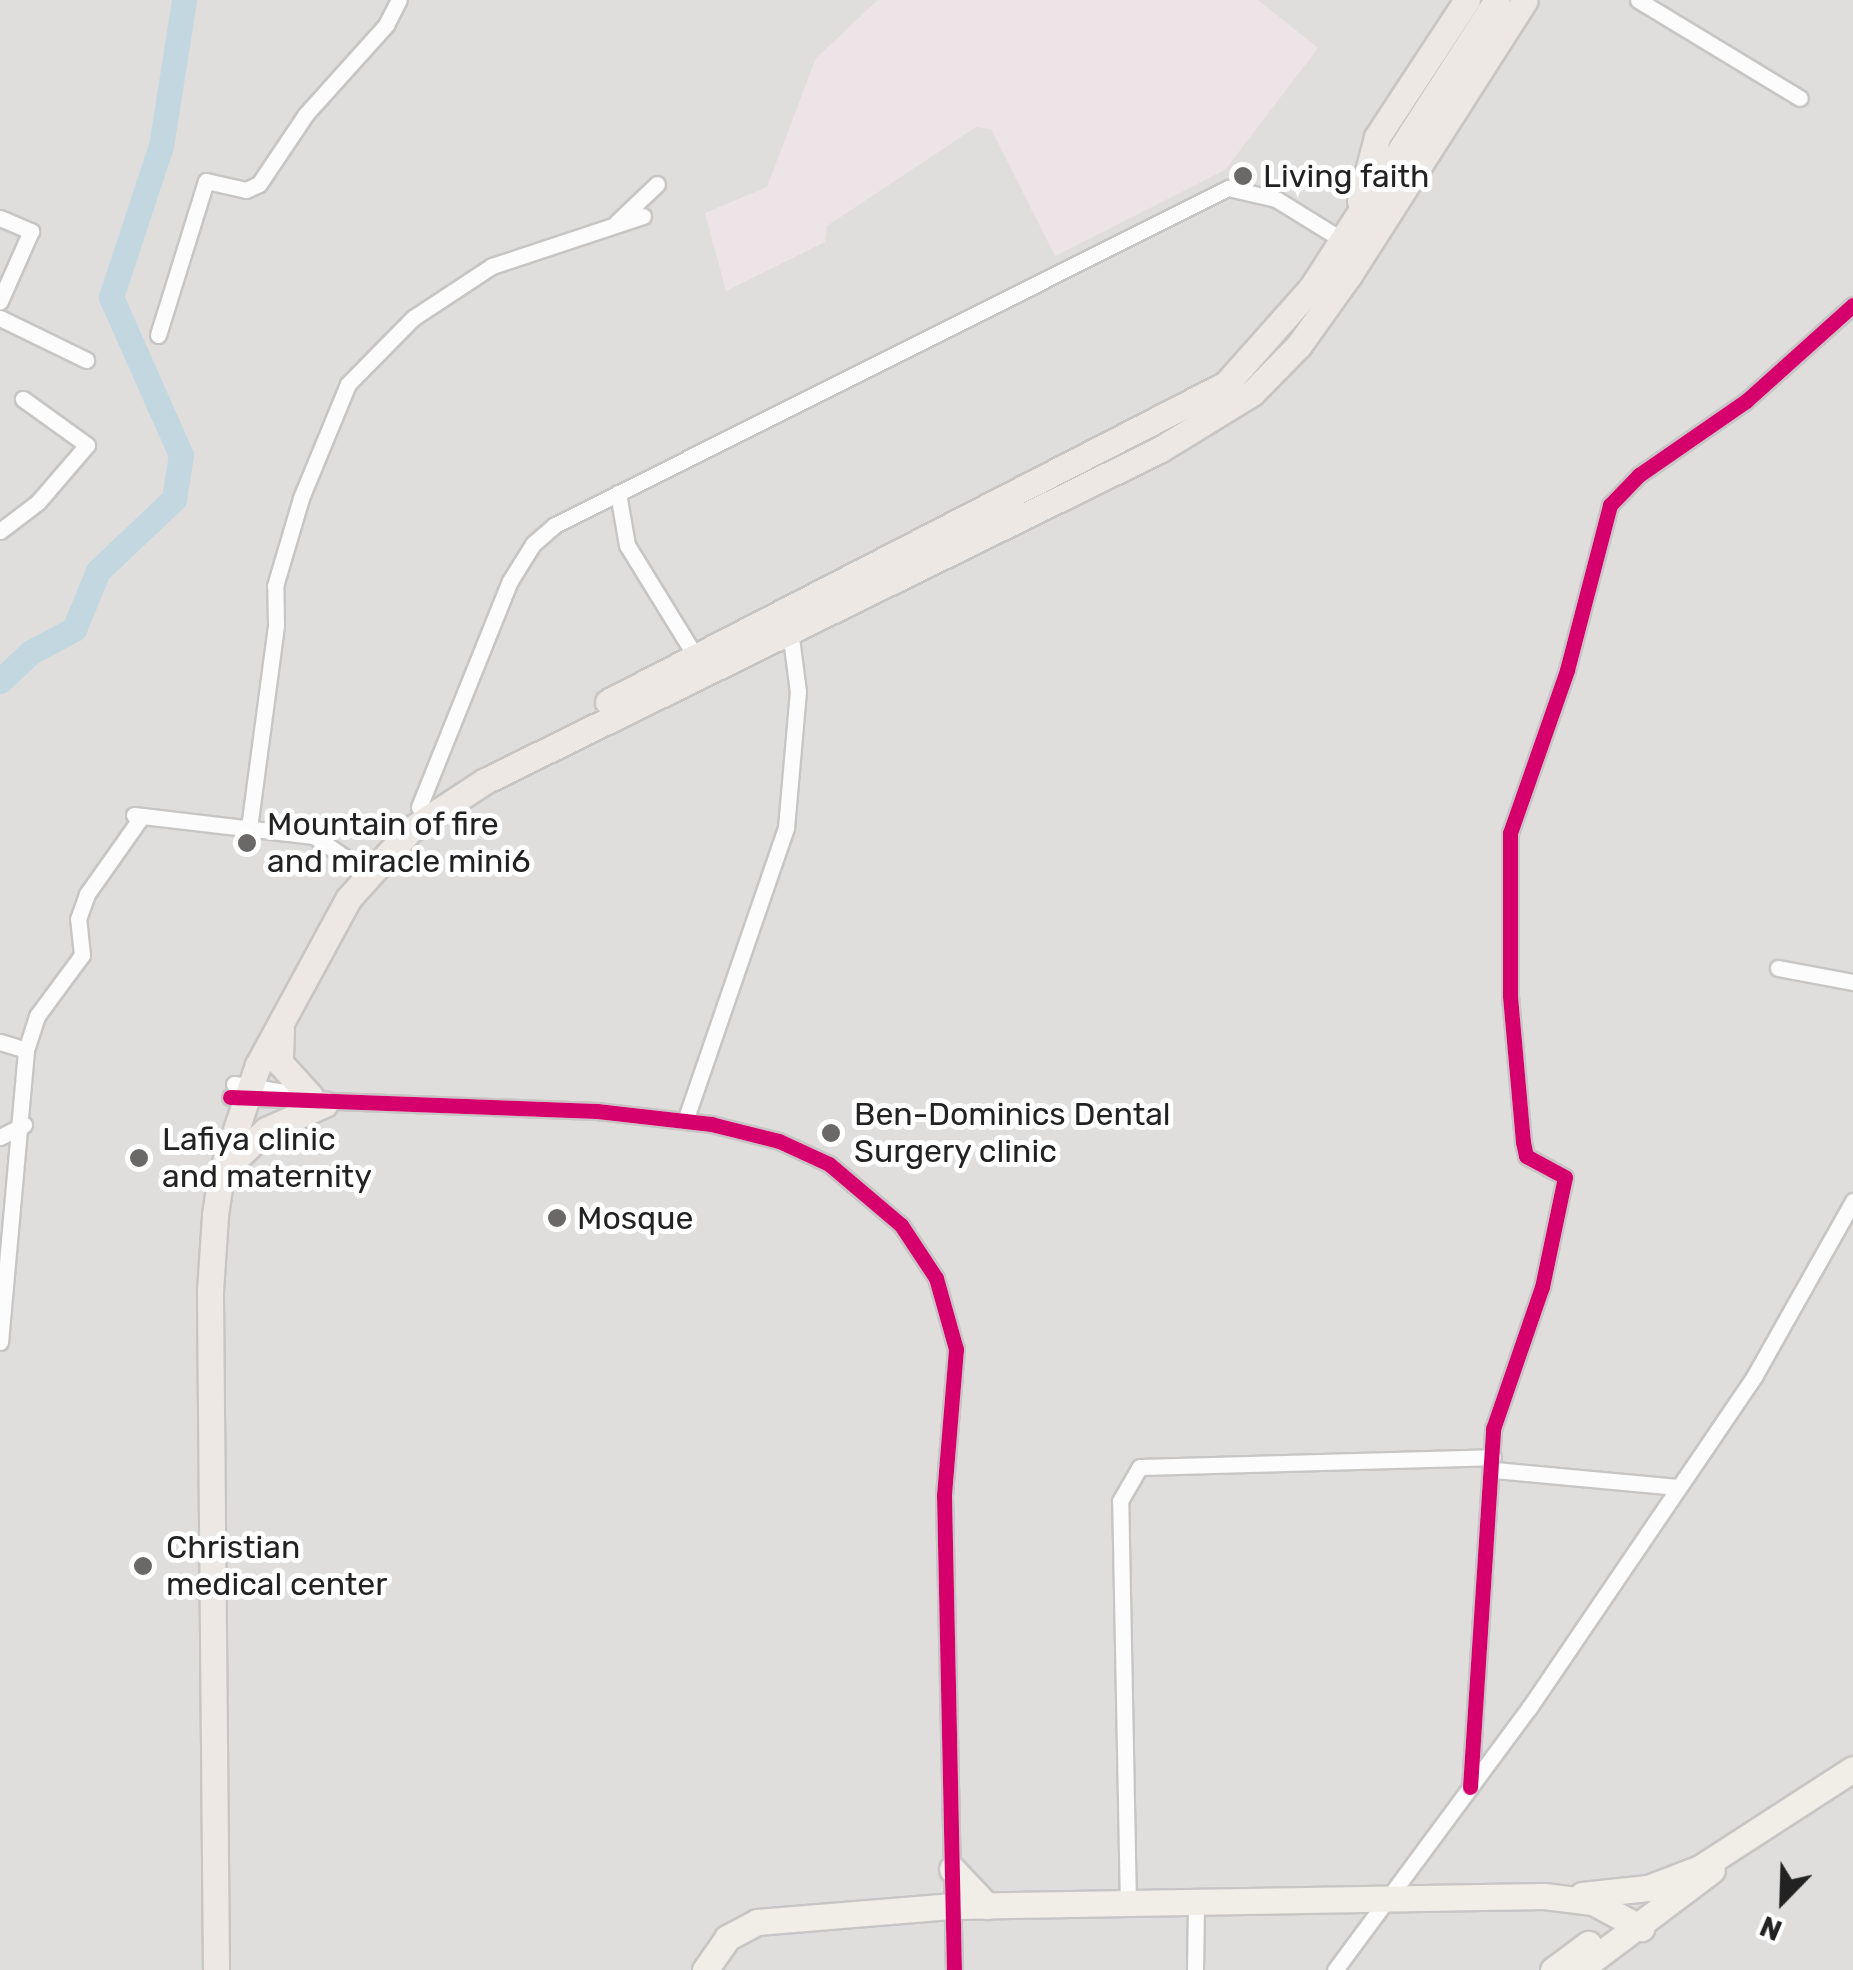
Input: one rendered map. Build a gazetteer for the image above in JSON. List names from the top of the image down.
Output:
{
  "places": [
    "Living faith",
    "Mountain of fire and miracle mini6",
    "Ben-Dominics Dental Surgery clinic",
    "Lafiya clinic and maternity",
    "Mosque",
    "Christian medical center"
  ],
  "north": "bottom left"
}
